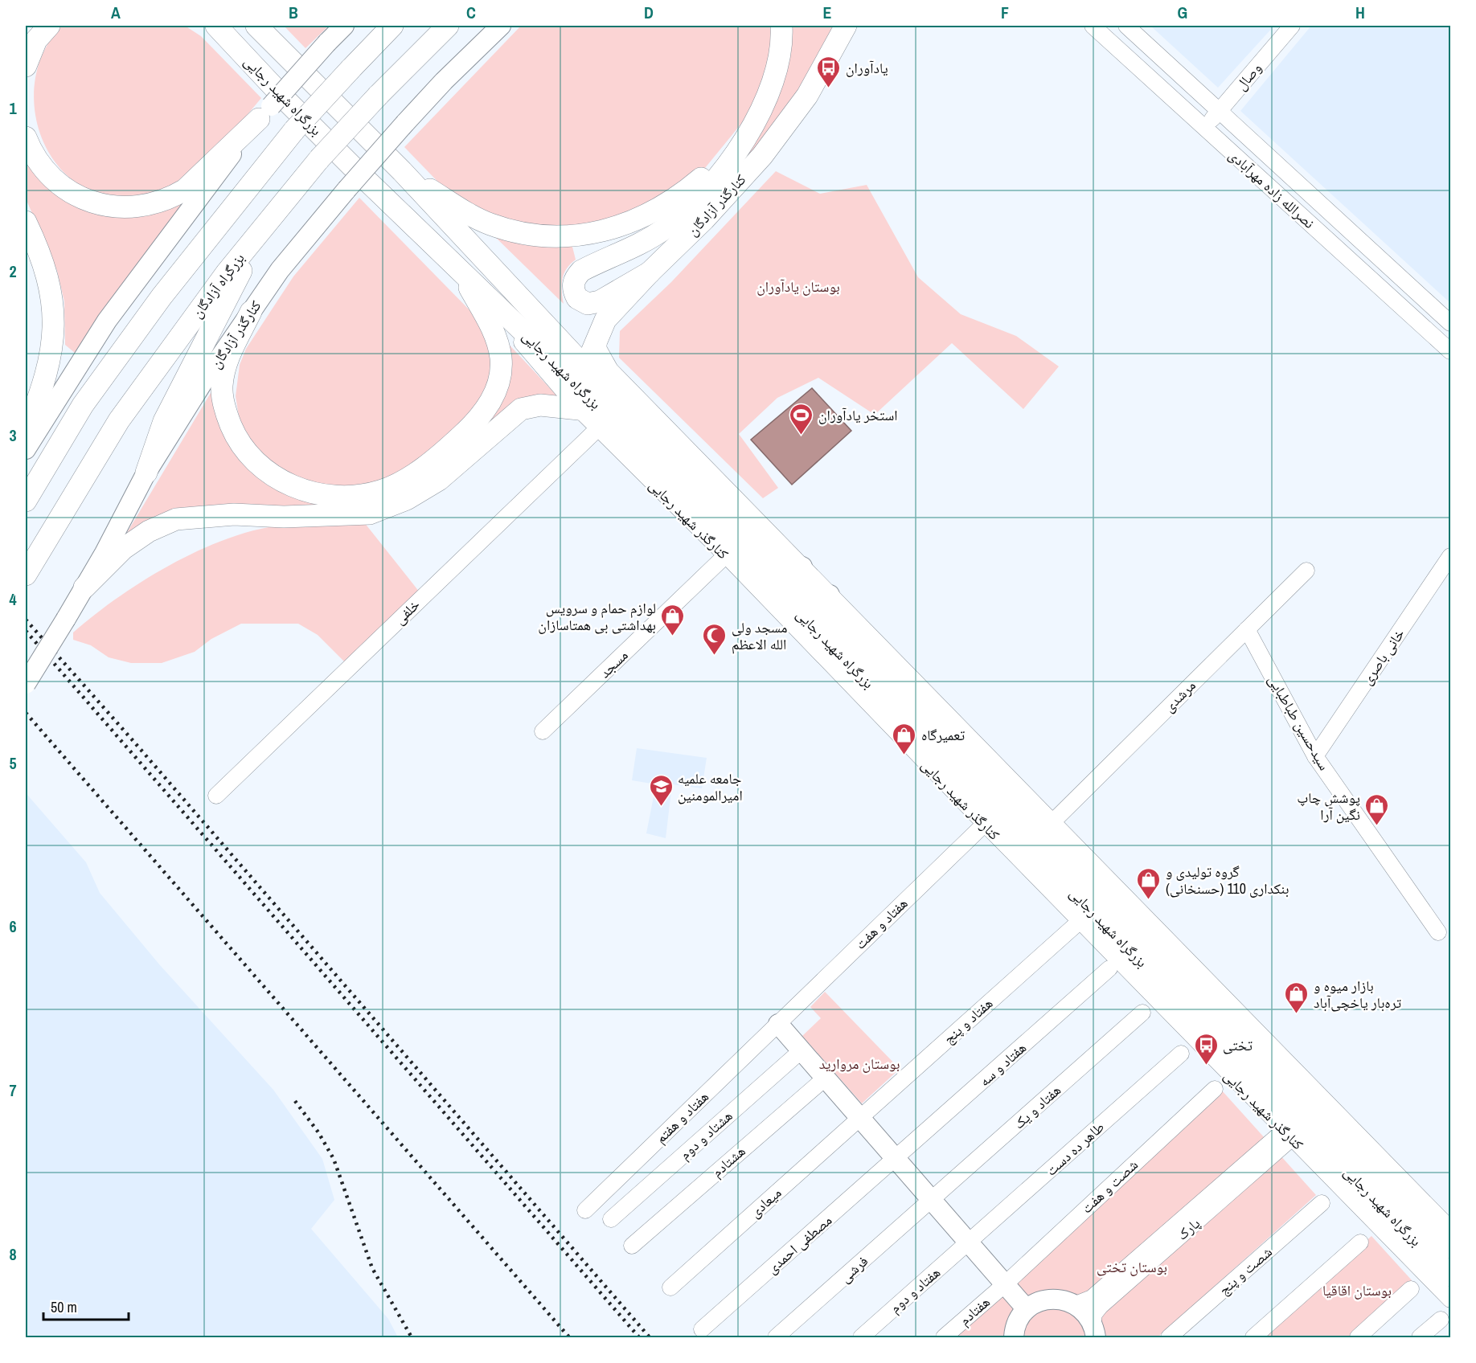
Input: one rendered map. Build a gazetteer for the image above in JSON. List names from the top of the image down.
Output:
{
  "streets": {
    "highway": ["بزرگراه شهید رجایی", "کنارگذر آزادگان", "بزرگراه آزادگان"],
    "street": [
      "وصال",
      "نصرالله زاده مهرآبادی",
      "کنارگذر شهید رجایی",
      "خلفی",
      "خانی باصری",
      "مسجد",
      "مرشدی",
      "سیدحسین طباطبایی",
      "هفتاد و هفت",
      "هفتاد و پنج",
      "هفتاد و سه",
      "هفتاد و یک",
      "هفتاد و هفتم",
      "هشتاد و دوم",
      "طاهر ده دست",
      "هشتادم",
      "شصت و هفت",
      "میعادی",
      "پارک",
      "مصطفی احمدی",
      "فرشی",
      "شصت و پنج",
      "هفتاد و دوم",
      "هفتادم"
    ]
  },
  "crossings": [
    ["وصال", "نصرالله زاده مهرآبادی"],
    ["بزرگراه شهید رجایی", "کنارگذر آزادگان"],
    ["بزرگراه شهید رجایی", "کنارگذر شهید رجایی"],
    ["بزرگراه شهید رجایی", "مسجد"],
    ["کنارگذر شهید رجایی", "خلفی"],
    ["کنارگذر شهید رجایی", "مسجد"],
    ["کنارگذر شهید رجایی", "هفتاد و هفت"],
    ["کنارگذر شهید رجایی", "پارک"],
    ["خانی باصری", "سیدحسین طباطبایی"],
    ["مرشدی", "سیدحسین طباطبایی"],
    ["هفتاد و هفت", "هفتاد و هفتم"],
    ["هفتاد و پنج", "میعادی"],
    ["هفتاد و سه", "مصطفی احمدی"],
    ["هفتاد و یک", "فرشی"],
    ["طاهر ده دست", "هفتاد و دوم"],
    ["شصت و هفت", "هفتادم"]
  ],
  "parks": [
    "بوستان یادآوران",
    "بوستان مروارید",
    "بوستان تختی",
    "بوستان اقاقیا"
  ],
  "places": {
    "bus stop": ["یادآوران", "تختی"],
    "sports": ["استخر یادآوران"],
    "shop": [
      "لوازم حمام و سرویس بهداشتی بی همتاسازان",
      "تعمیرگاه",
      "پوشش چاپ نگین آرا",
      "گروه تولیدی و بنکداری 110 (حسنخانی)",
      "بازار میوه و تره‌بار یاخچی‌آباد"
    ],
    "mosque": ["مسجد ولی الله الاعظم"],
    "school or university": ["جامعه علمیه امیرالمومنین"]
  },
  "scale_bar": "50 m",
  "grid": {
    "columns": [
      "A",
      "B",
      "C",
      "D",
      "E",
      "F",
      "G",
      "H"
    ],
    "rows": [
      "1",
      "2",
      "3",
      "4",
      "5",
      "6",
      "7",
      "8"
    ]
  }
}
